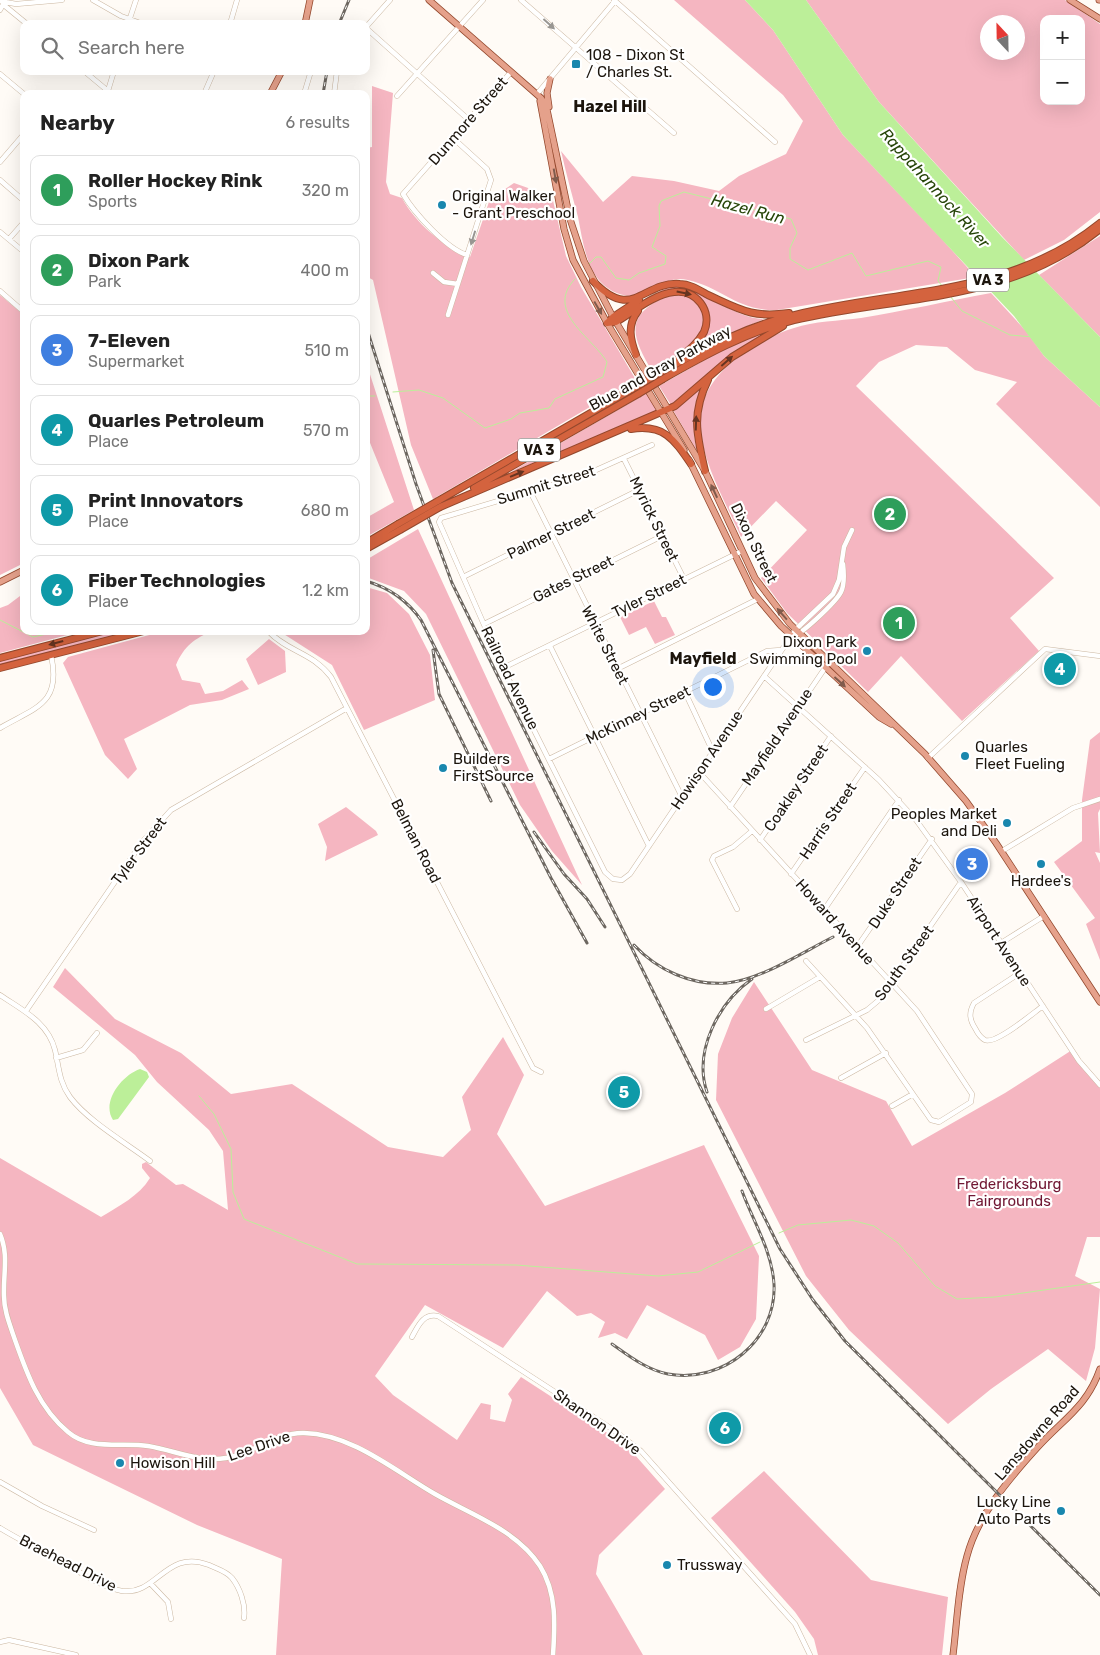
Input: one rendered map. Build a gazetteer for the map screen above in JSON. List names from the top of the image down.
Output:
{
  "streets": {
    "highway": ["VA 3", "Blue and Gray Parkway"],
    "main road": ["Dixon Street", "Lansdowne Road"],
    "street": [
      "Dunmore Street",
      "Summit Street",
      "Myrick Street",
      "Palmer Street",
      "Gates Street",
      "Tyler Street",
      "White Street",
      "Railroad Avenue",
      "McKinney Street",
      "Mayfield Avenue",
      "Howison Avenue",
      "Coakley Street",
      "Harris Street",
      "Belman Road",
      "Duke Street",
      "Howard Avenue",
      "Airport Avenue",
      "South Street",
      "Shannon Drive",
      "Lee Drive",
      "Braehead Drive"
    ]
  },
  "crossings": [
    ["VA 3", "Blue and Gray Parkway"],
    ["Summit Street", "Myrick Street"],
    ["Summit Street", "White Street"],
    ["Summit Street", "Railroad Avenue"],
    ["Myrick Street", "Palmer Street"],
    ["Myrick Street", "Gates Street"],
    ["Myrick Street", "Tyler Street"],
    ["Palmer Street", "White Street"],
    ["Palmer Street", "Railroad Avenue"],
    ["Dixon Street", "Tyler Street"],
    ["Dixon Street", "Mayfield Avenue"],
    ["Dixon Street", "Howison Avenue"],
    ["Gates Street", "White Street"],
    ["Gates Street", "Railroad Avenue"],
    ["Tyler Street", "White Street"],
    ["Tyler Street", "Railroad Avenue"],
    ["Tyler Street", "Belman Road"],
    ["White Street", "McKinney Street"],
    ["White Street", "Howison Avenue"],
    ["Railroad Avenue", "McKinney Street"],
    ["Railroad Avenue", "Howison Avenue"],
    ["McKinney Street", "Howison Avenue"],
    ["Mayfield Avenue", "Howard Avenue"],
    ["Mayfield Avenue", "Airport Avenue"],
    ["Howison Avenue", "Howard Avenue"],
    ["Howison Avenue", "Airport Avenue"],
    ["Coakley Street", "Howard Avenue"],
    ["Coakley Street", "Airport Avenue"],
    ["Harris Street", "Howard Avenue"],
    ["Harris Street", "Airport Avenue"],
    ["Duke Street", "Howard Avenue"],
    ["Duke Street", "Airport Avenue"],
    ["Howard Avenue", "South Street"],
    ["Airport Avenue", "South Street"]
  ],
  "districts": ["Hazel Hill", "Mayfield"],
  "water": ["Rappahannock River", "Hazel Run"],
  "parks": ["Fredericksburg Fairgrounds"],
  "places": {
    "transit": ["108 - Dixon St / Charles St."],
    "other": [
      "Original Walker - Grant Preschool",
      "Dixon Park Swimming Pool",
      "Quarles Fleet Fueling",
      "Builders FirstSource",
      "Peoples Market and Deli",
      "Hardee's",
      "Howison Hill",
      "Lucky Line Auto Parts",
      "Trussway"
    ]
  },
  "north": "top",
  "page": {
    "map_buttons": ["+", "−"],
    "search": "Search here",
    "heading": ["Nearby", "6 results"],
    "list": [
      {
        "mark": "1",
        "name": "Roller Hockey Rink",
        "note": "Sports",
        "value": "320 m"
      },
      {
        "mark": "2",
        "name": "Dixon Park",
        "note": "Park",
        "value": "400 m"
      },
      {
        "mark": "3",
        "name": "7-Eleven",
        "note": "Supermarket",
        "value": "510 m"
      },
      {
        "mark": "4",
        "name": "Quarles Petroleum",
        "note": "Place",
        "value": "570 m"
      },
      {
        "mark": "5",
        "name": "Print Innovators",
        "note": "Place",
        "value": "680 m"
      },
      {
        "mark": "6",
        "name": "Fiber Technologies",
        "note": "Place",
        "value": "1.2 km"
      }
    ],
    "pins": [
      "2",
      "1",
      "4",
      "3",
      "5",
      "6"
    ]
  }
}
